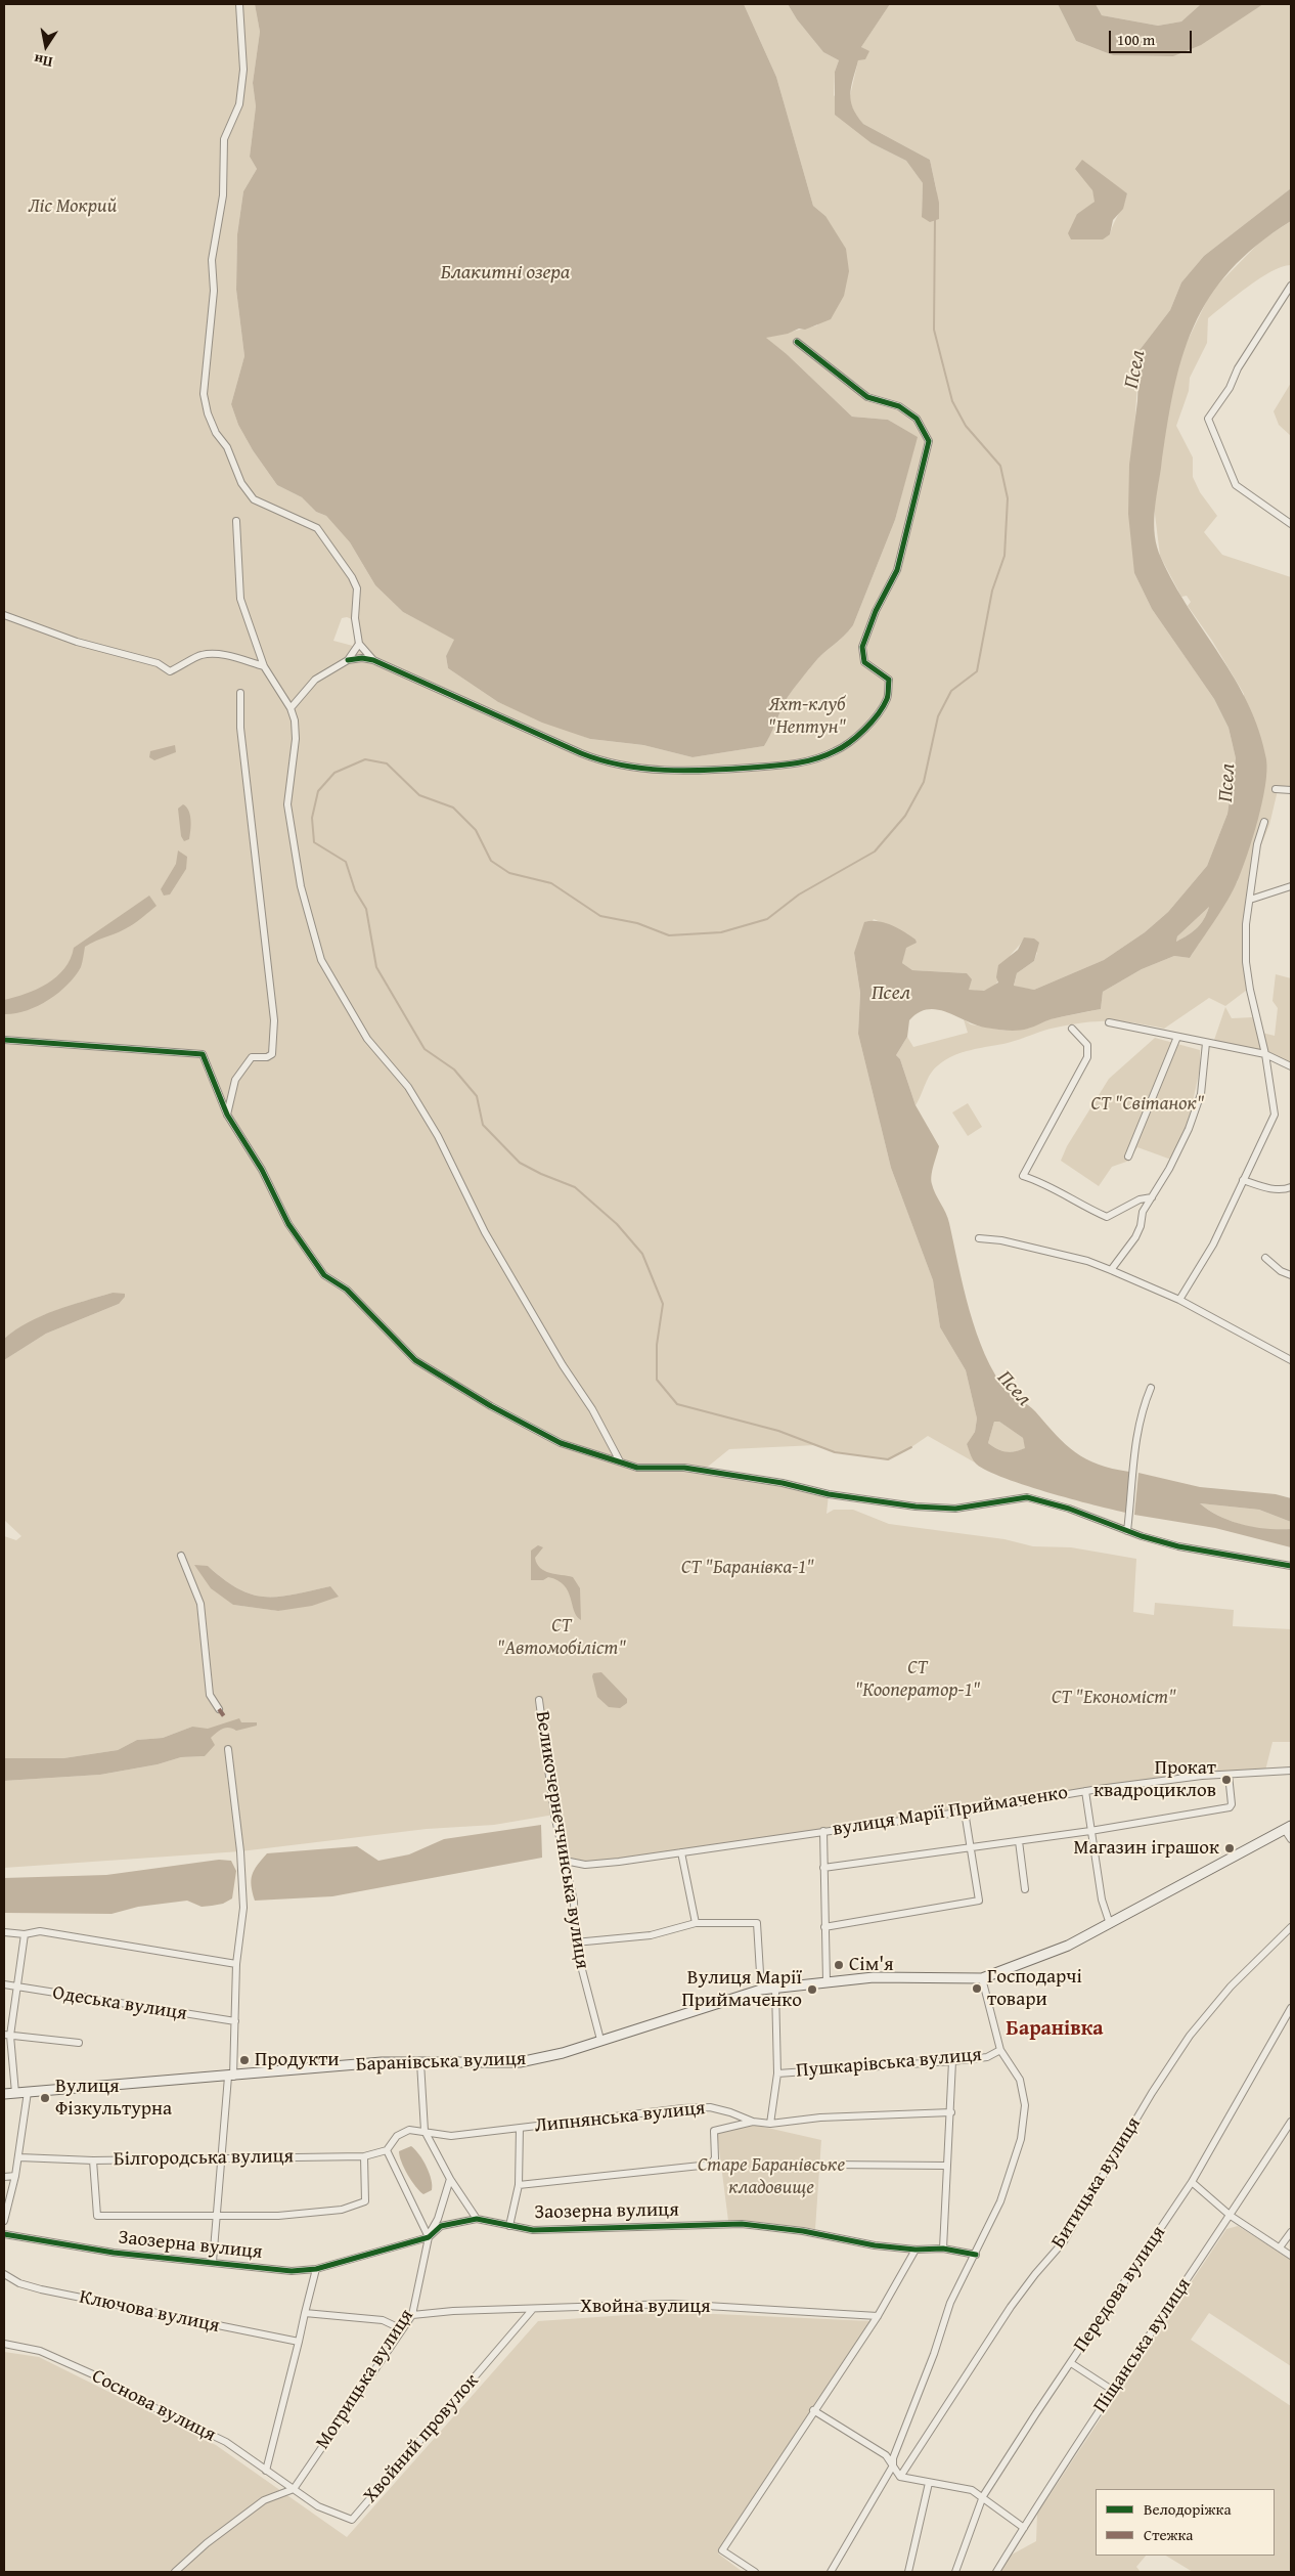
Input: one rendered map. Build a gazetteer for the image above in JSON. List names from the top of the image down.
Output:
{
  "streets": {
    "main road": ["Баранівська вулиця"],
    "street": [
      "вулиця Марії Приймаченко",
      "Великочернеччинська вулиця",
      "Одеська вулиця",
      "Пушкарівська вулиця",
      "Липнянська вулиця",
      "Білгородська вулиця",
      "Битицька вулиця",
      "Заозерна вулиця",
      "Передова вулиця",
      "Хвойна вулиця",
      "Ключова вулиця",
      "Піщанська вулиця",
      "Могрицька вулиця",
      "Соснова вулиця",
      "Хвойний провулок"
    ]
  },
  "crossings": [
    ["вулиця Марії Приймаченко", "Великочернеччинська вулиця"],
    ["вулиця Марії Приймаченко", "Баранівська вулиця"],
    ["Великочернеччинська вулиця", "Баранівська вулиця"],
    ["Липнянська вулиця", "Білгородська вулиця"],
    ["Заозерна вулиця", "Могрицька вулиця"],
    ["Хвойна вулиця", "Могрицька вулиця"],
    ["Хвойна вулиця", "Хвойний провулок"],
    ["Могрицька вулиця", "Соснова вулиця"],
    ["Могрицька вулиця", "Хвойний провулок"],
    ["Соснова вулиця", "Хвойний провулок"]
  ],
  "districts": ["Баранівка"],
  "water": ["Блакитні озера", "Псел"],
  "parks": [
    "Ліс Мокрий",
    "Яхт-клуб \"Нептун\"",
    "СТ \"Світанок\"",
    "СТ \"Баранівка-1\"",
    "СТ \"Автомобіліст\"",
    "СТ \"Кооператор-1\"",
    "СТ \"Економіст\"",
    "Старе Баранівське кладовище"
  ],
  "places": [
    "Прокат квадроциклов",
    "Магазин іграшок",
    "Сім'я",
    "Господарчі товари",
    "Вулиця Марії Приймаченко",
    "Продукти",
    "Вулиця Фізкультурна"
  ],
  "legend": ["Велодоріжка", "Стежка"],
  "scale_bar": "100 m",
  "north": "bottom"
}
